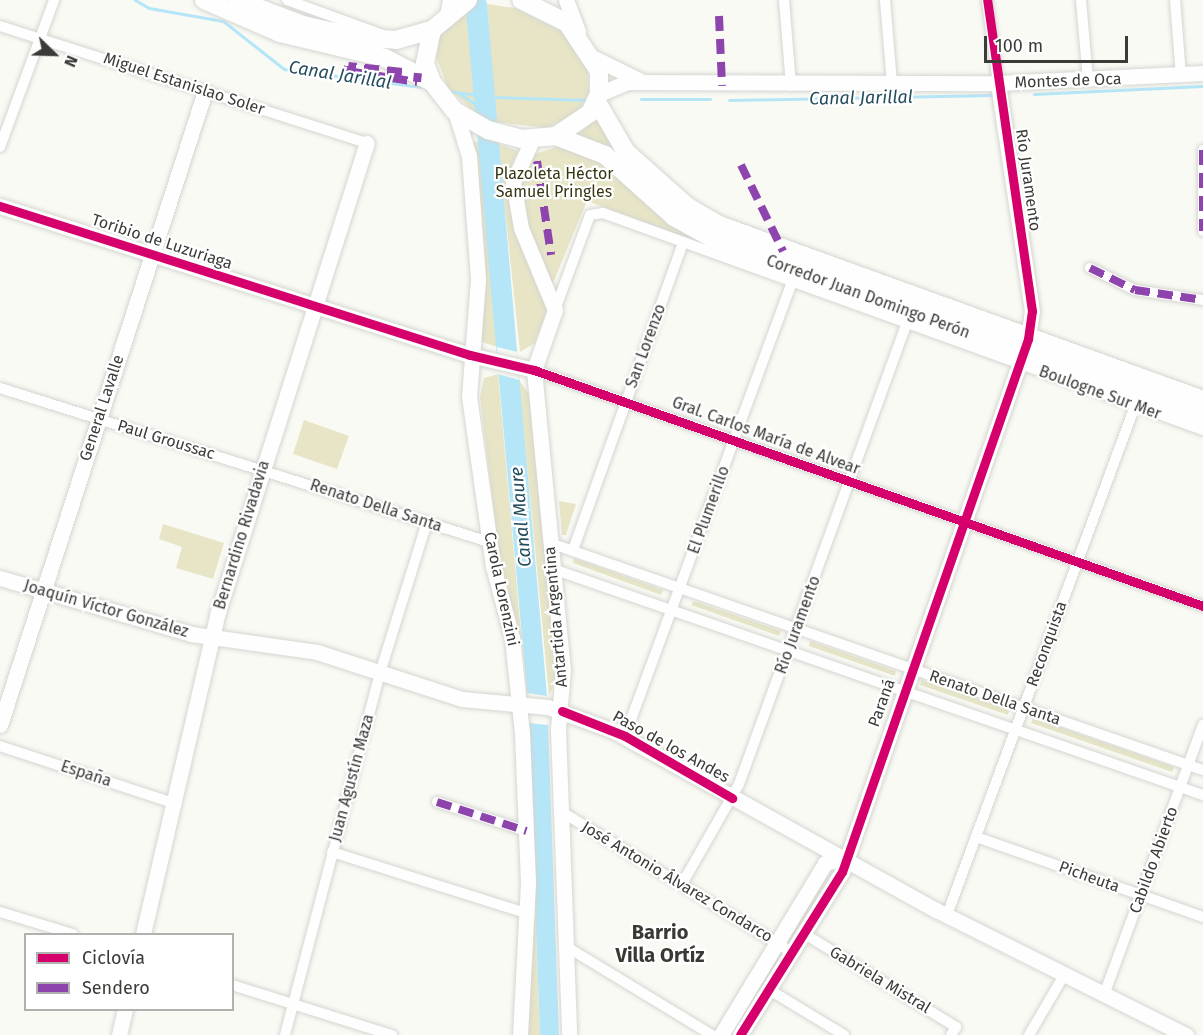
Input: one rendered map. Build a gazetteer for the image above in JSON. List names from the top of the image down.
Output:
{
  "streets": {
    "highway": ["Corredor Juan Domingo Perón"],
    "main road": [
      "Montes de Oca",
      "Río Juramento",
      "Toribio de Luzuriaga",
      "General Lavalle",
      "Gral. Carlos María de Alvear",
      "Bernardino Rivadavia",
      "Carola Lorenzini",
      "Joaquín Víctor González",
      "Antartida Argentina",
      "Paraná",
      "Paso de los Andes"
    ],
    "street": [
      "Miguel Estanislao Soler",
      "San Lorenzo",
      "Boulogne Sur Mer",
      "Paul Groussac",
      "Renato Della Santa",
      "El Plumerillo",
      "Reconquista",
      "España",
      "Juan Agustín Maza",
      "Cabildo Abierto",
      "Picheuta",
      "José Antonio Álvarez Condarco",
      "Gabriela Mistral"
    ]
  },
  "crossings": [
    ["Montes de Oca", "Río Juramento"],
    ["Montes de Oca", "Corredor Juan Domingo Perón"],
    ["Miguel Estanislao Soler", "General Lavalle"],
    ["Miguel Estanislao Soler", "Bernardino Rivadavia"],
    ["Río Juramento", "Corredor Juan Domingo Perón"],
    ["Río Juramento", "Boulogne Sur Mer"],
    ["Río Juramento", "Gral. Carlos María de Alvear"],
    ["Río Juramento", "Renato Della Santa"],
    ["Río Juramento", "Paraná"],
    ["Río Juramento", "Paso de los Andes"],
    ["Río Juramento", "José Antonio Álvarez Condarco"],
    ["Toribio de Luzuriaga", "General Lavalle"],
    ["Toribio de Luzuriaga", "Gral. Carlos María de Alvear"],
    ["Toribio de Luzuriaga", "Bernardino Rivadavia"],
    ["Corredor Juan Domingo Perón", "Boulogne Sur Mer"],
    ["Corredor Juan Domingo Perón", "Paraná"],
    ["San Lorenzo", "Boulogne Sur Mer"],
    ["San Lorenzo", "Gral. Carlos María de Alvear"],
    ["San Lorenzo", "Renato Della Santa"],
    ["Boulogne Sur Mer", "El Plumerillo"],
    ["Boulogne Sur Mer", "Antartida Argentina"],
    ["Boulogne Sur Mer", "Reconquista"],
    ["Boulogne Sur Mer", "Paraná"],
    ["General Lavalle", "Paul Groussac"],
    ["General Lavalle", "Joaquín Víctor González"],
    ["Gral. Carlos María de Alvear", "El Plumerillo"],
    ["Gral. Carlos María de Alvear", "Bernardino Rivadavia"],
    ["Gral. Carlos María de Alvear", "Carola Lorenzini"],
    ["Gral. Carlos María de Alvear", "Antartida Argentina"],
    ["Gral. Carlos María de Alvear", "Reconquista"],
    ["Gral. Carlos María de Alvear", "Paraná"],
    ["Paul Groussac", "Renato Della Santa"],
    ["Paul Groussac", "Bernardino Rivadavia"],
    ["Renato Della Santa", "El Plumerillo"],
    ["Renato Della Santa", "Bernardino Rivadavia"],
    ["Renato Della Santa", "Carola Lorenzini"],
    ["Renato Della Santa", "Antartida Argentina"],
    ["Renato Della Santa", "Reconquista"],
    ["Renato Della Santa", "Paraná"],
    ["Renato Della Santa", "Juan Agustín Maza"],
    ["Renato Della Santa", "Cabildo Abierto"],
    ["El Plumerillo", "Paso de los Andes"],
    ["Bernardino Rivadavia", "Joaquín Víctor González"],
    ["Bernardino Rivadavia", "Paso de los Andes"],
    ["Bernardino Rivadavia", "España"],
    ["Carola Lorenzini", "Paso de los Andes"],
    ["Joaquín Víctor González", "Paso de los Andes"],
    ["Antartida Argentina", "Paso de los Andes"],
    ["Antartida Argentina", "José Antonio Álvarez Condarco"],
    ["Reconquista", "Paso de los Andes"],
    ["Reconquista", "Picheuta"],
    ["Paraná", "Paso de los Andes"],
    ["Paraná", "José Antonio Álvarez Condarco"],
    ["Paraná", "Gabriela Mistral"],
    ["Paso de los Andes", "Juan Agustín Maza"],
    ["Paso de los Andes", "Cabildo Abierto"],
    ["Cabildo Abierto", "Picheuta"]
  ],
  "districts": ["Barrio Villa Ortíz"],
  "water": ["Canal Jarillal", "Canal Maure"],
  "parks": ["Plazoleta Héctor Samuel Pringles"],
  "legend": ["Ciclovía", "Sendero"],
  "scale_bar": "100 m",
  "north": "bottom right"
}
